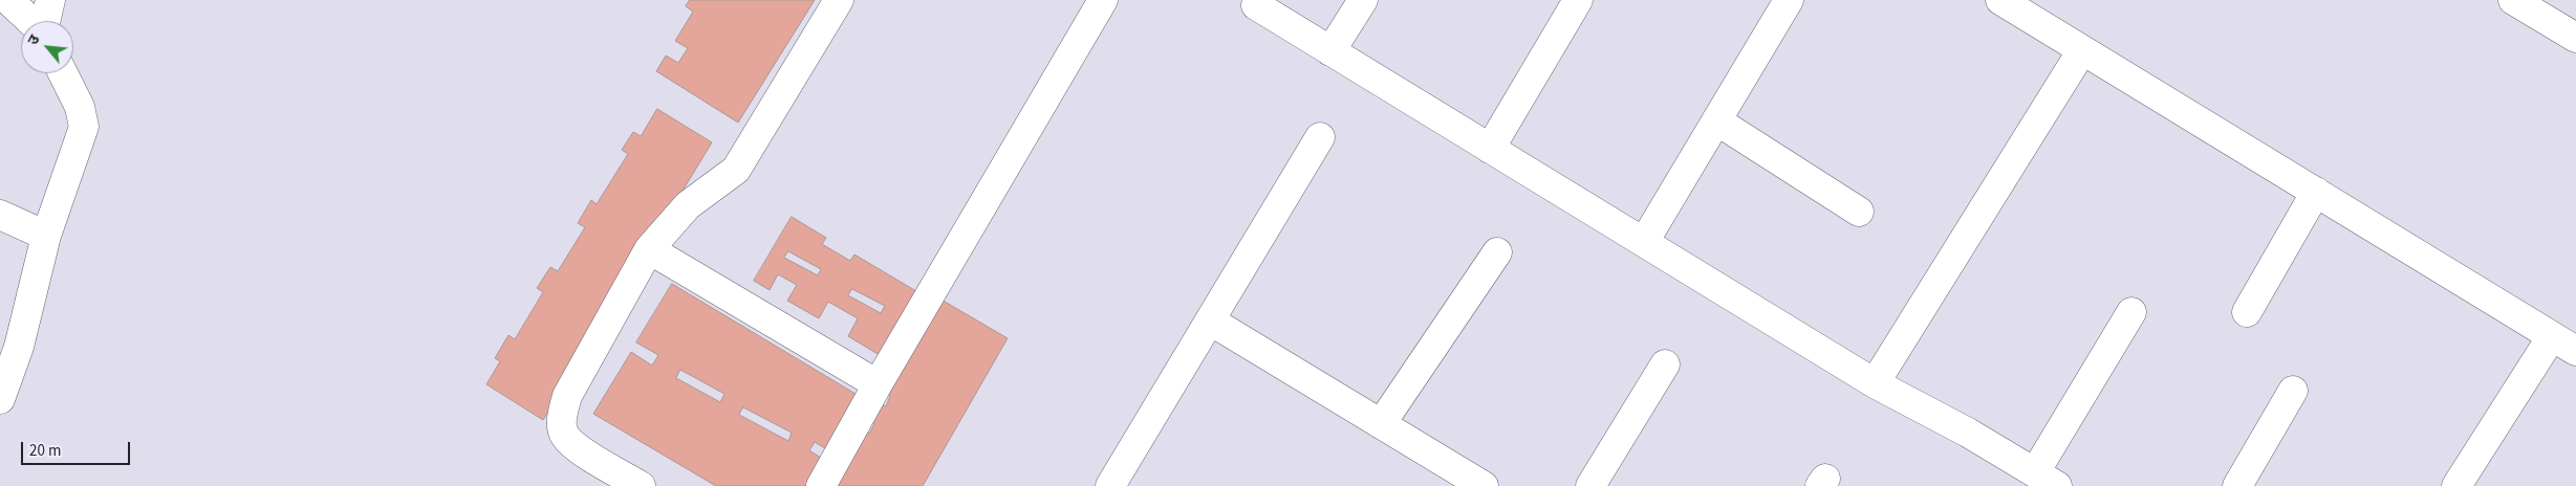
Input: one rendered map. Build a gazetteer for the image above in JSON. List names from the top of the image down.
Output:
{
  "scale_bar": "20 m",
  "north": "top left"
}
